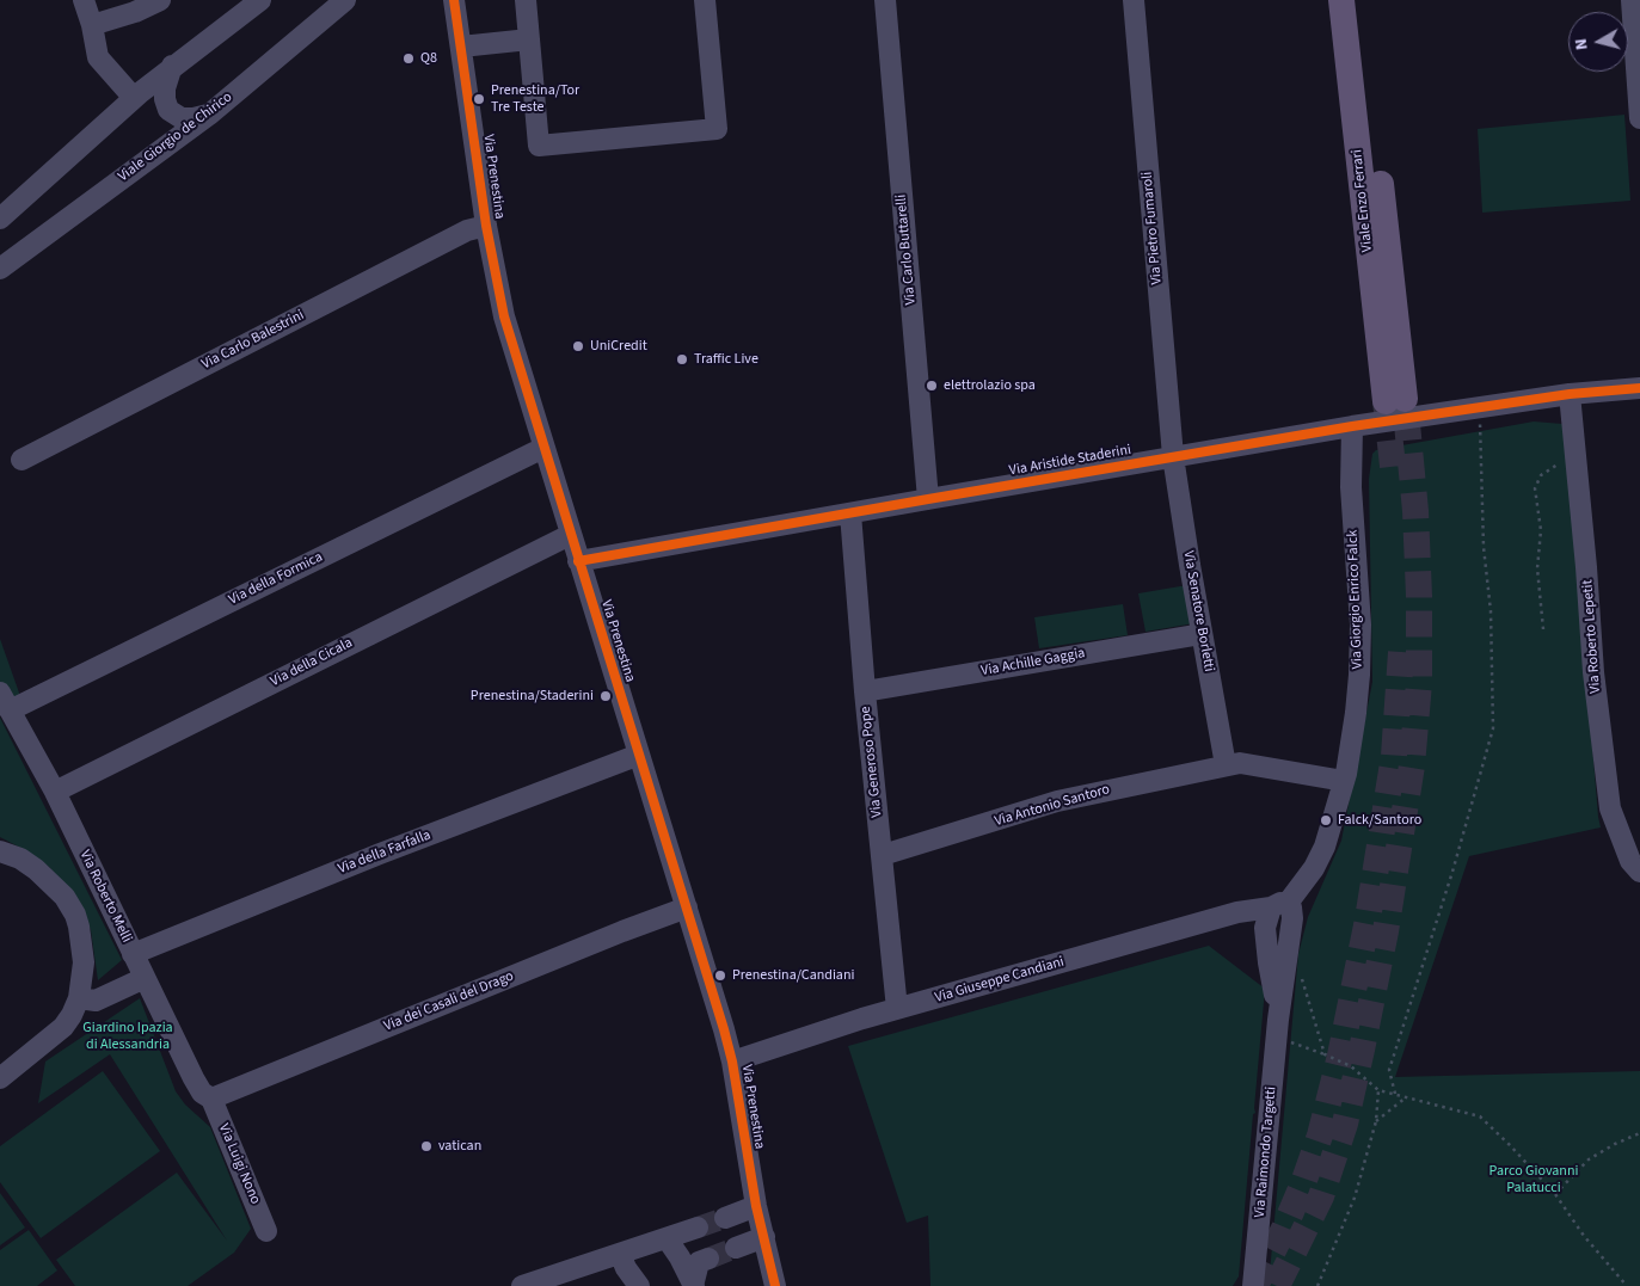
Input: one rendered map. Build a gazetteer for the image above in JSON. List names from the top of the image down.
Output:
{
  "streets": {
    "main road": ["Viale Enzo Ferrari"],
    "street": [
      "Viale Giorgio de Chirico",
      "Via Prenestina",
      "Via Pietro Fumaroli",
      "Via Carlo Buttarelli",
      "Via Carlo Balestrini",
      "Via Aristide Staderini",
      "Via della Formica",
      "Via Giorgio Enrico Falck",
      "Via Senatore Borletti",
      "Via Roberto Lepetit",
      "Via della Cicala",
      "Via Achille Gaggia",
      "Via Generoso Pope",
      "Via Antonio Santoro",
      "Via della Farfalla",
      "Via Roberto Melli",
      "Via Giuseppe Candiani",
      "Via dei Casali del Drago",
      "Via Raimondo Targetti",
      "Via Luigi Nono"
    ]
  },
  "crossings": [
    ["Via Prenestina", "Via Carlo Balestrini"],
    ["Via Prenestina", "Via Aristide Staderini"],
    ["Via Prenestina", "Via della Formica"],
    ["Via Prenestina", "Via della Cicala"],
    ["Via Prenestina", "Via della Farfalla"],
    ["Via Prenestina", "Via Giuseppe Candiani"],
    ["Via Prenestina", "Via dei Casali del Drago"],
    ["Via Pietro Fumaroli", "Via Aristide Staderini"],
    ["Via Pietro Fumaroli", "Via Senatore Borletti"],
    ["Via Carlo Buttarelli", "Via Aristide Staderini"],
    ["Via Aristide Staderini", "Via Giorgio Enrico Falck"],
    ["Via Aristide Staderini", "Via Senatore Borletti"],
    ["Via Aristide Staderini", "Via Roberto Lepetit"],
    ["Via Aristide Staderini", "Via Generoso Pope"],
    ["Via della Formica", "Via Roberto Melli"],
    ["Via Giorgio Enrico Falck", "Via Antonio Santoro"],
    ["Via Giorgio Enrico Falck", "Via Giuseppe Candiani"],
    ["Via Giorgio Enrico Falck", "Via Raimondo Targetti"],
    ["Via Senatore Borletti", "Via Achille Gaggia"],
    ["Via Senatore Borletti", "Via Antonio Santoro"],
    ["Via della Cicala", "Via Roberto Melli"],
    ["Via Achille Gaggia", "Via Generoso Pope"],
    ["Via Generoso Pope", "Via Antonio Santoro"],
    ["Via Generoso Pope", "Via Giuseppe Candiani"],
    ["Via della Farfalla", "Via Roberto Melli"],
    ["Via Roberto Melli", "Via dei Casali del Drago"],
    ["Via Roberto Melli", "Via Luigi Nono"],
    ["Via Giuseppe Candiani", "Via Raimondo Targetti"],
    ["Via dei Casali del Drago", "Via Luigi Nono"]
  ],
  "parks": ["Giardino Ipazia di Alessandria", "Parco Giovanni Palatucci"],
  "places": [
    "Q8",
    "Prenestina/Tor Tre Teste",
    "UniCredit",
    "Traffic Live",
    "elettrolazio spa",
    "Prenestina/Staderini",
    "Falck/Santoro",
    "Prenestina/Candiani",
    "vatican"
  ],
  "north": "left"
}
